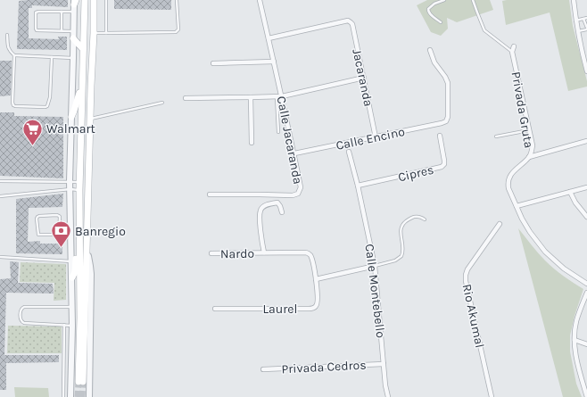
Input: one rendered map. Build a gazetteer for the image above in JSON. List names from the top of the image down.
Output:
{
  "streets": {
    "street": [
      "Jacaranda",
      "Privada Gruta",
      "Calle Encino",
      "Calle Jacaranda",
      "Cipres",
      "Nardo",
      "Calle Montebello",
      "Laurel",
      "Rio Akumal",
      "Privada Cedros"
    ]
  },
  "crossings": [
    ["Jacaranda", "Calle Encino"],
    ["Jacaranda", "Calle Jacaranda"],
    ["Calle Encino", "Calle Jacaranda"],
    ["Cipres", "Calle Montebello"],
    ["Nardo", "Laurel"],
    ["Calle Montebello", "Privada Cedros"]
  ],
  "places": {
    "supermarket": ["Walmart"],
    "bank": ["Banregio"]
  }
}
